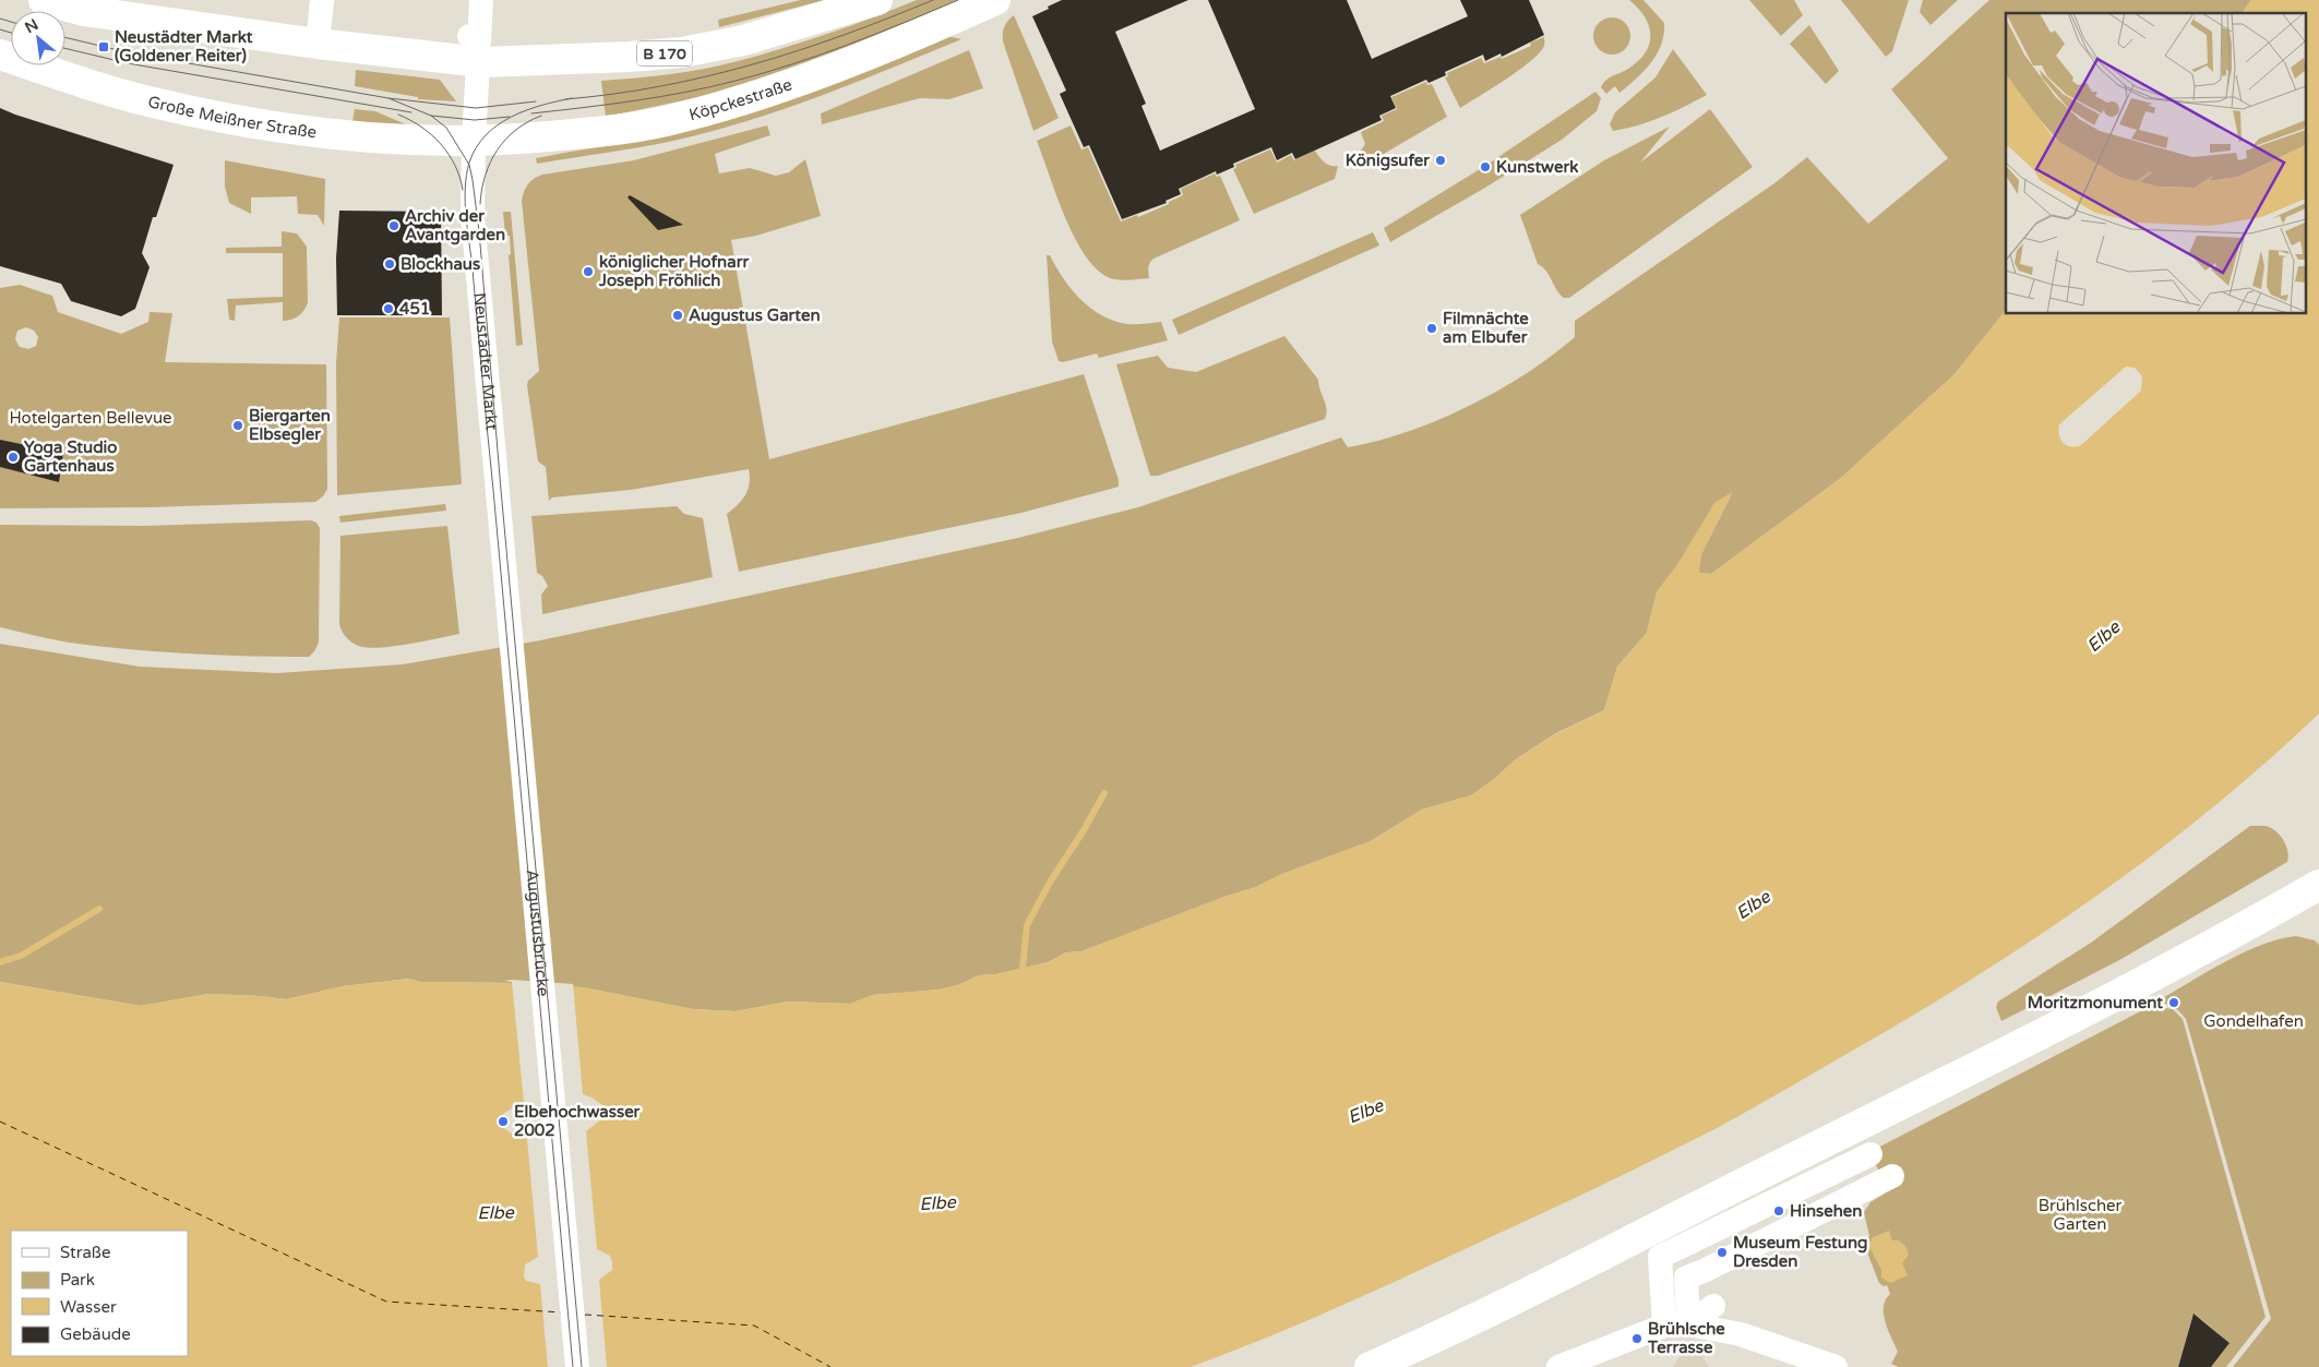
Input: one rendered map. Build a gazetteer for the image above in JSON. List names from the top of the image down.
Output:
{
  "streets": {
    "main road": ["B 170", "Köpckestraße", "Große Meißner Straße"],
    "street": ["Neustädter Markt", "Augustusbrücke"]
  },
  "crossings": [
    ["B 170", "Neustädter Markt"],
    ["Köpckestraße", "Große Meißner Straße"],
    ["Köpckestraße", "Neustädter Markt"],
    ["Große Meißner Straße", "Neustädter Markt"],
    ["Neustädter Markt", "Augustusbrücke"]
  ],
  "water": ["Elbe"],
  "parks": ["Hotelgarten Bellevue", "Gondelhafen", "Brühlscher Garten"],
  "places": {
    "transit": ["Neustädter Markt (Goldener Reiter)"],
    "other": [
      "Königsufer",
      "Kunstwerk",
      "Archiv der Avantgarden",
      "Blockhaus",
      "königlicher Hofnarr Joseph Fröhlich",
      "451",
      "Augustus Garten",
      "Filmnächte am Elbufer",
      "Biergarten Elbsegler",
      "Yoga Studio Gartenhaus",
      "Moritzmonument",
      "Elbehochwasser 2002",
      "Hinsehen",
      "Museum Festung Dresden",
      "Brühlsche Terrasse"
    ]
  },
  "legend": [
    "Straße",
    "Park",
    "Wasser",
    "Gebäude"
  ],
  "north": "top left"
}
